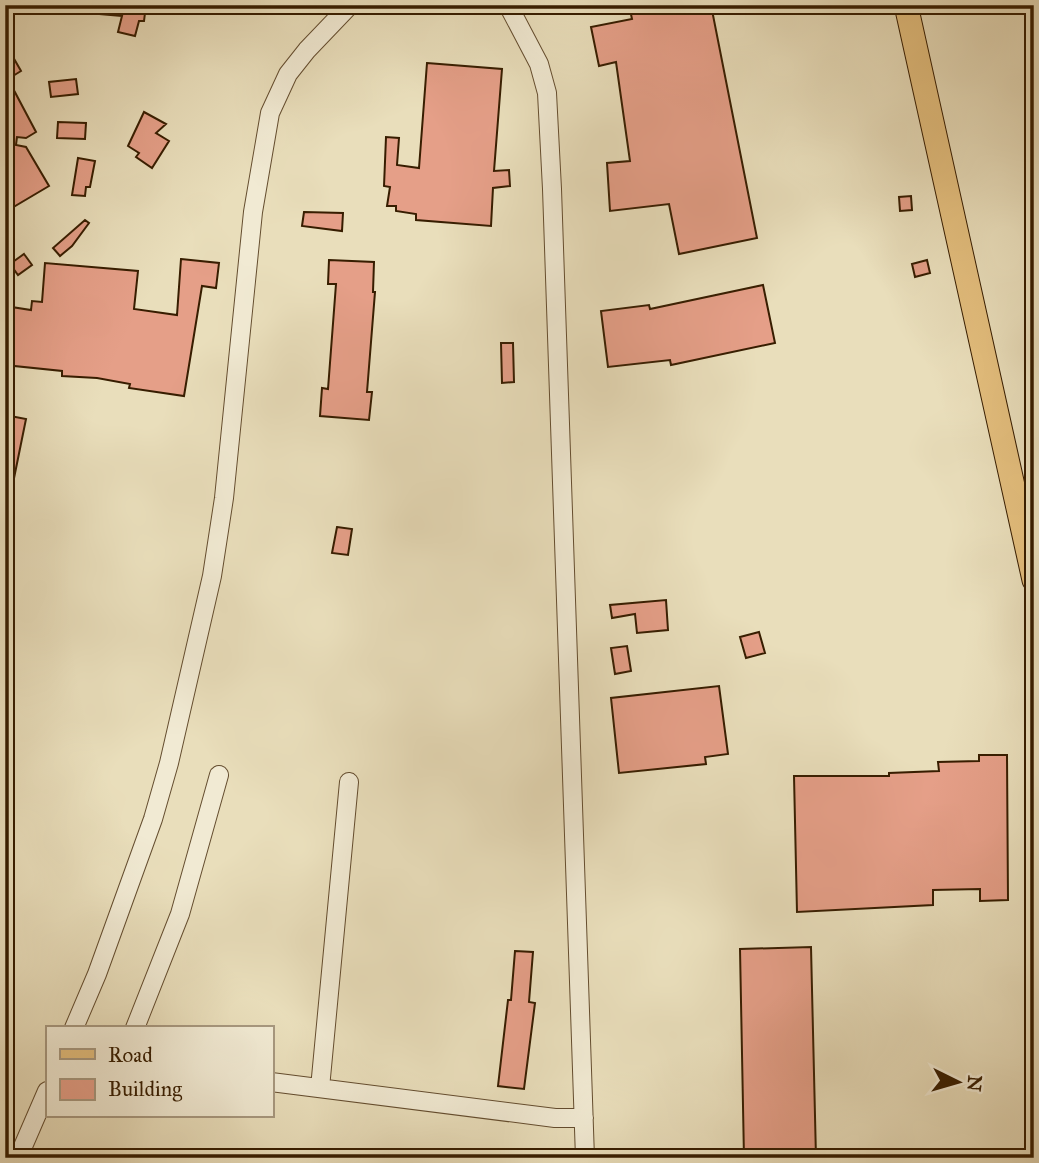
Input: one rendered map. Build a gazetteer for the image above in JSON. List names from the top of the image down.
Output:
{
  "legend": ["Road", "Building"],
  "north": "right"
}
